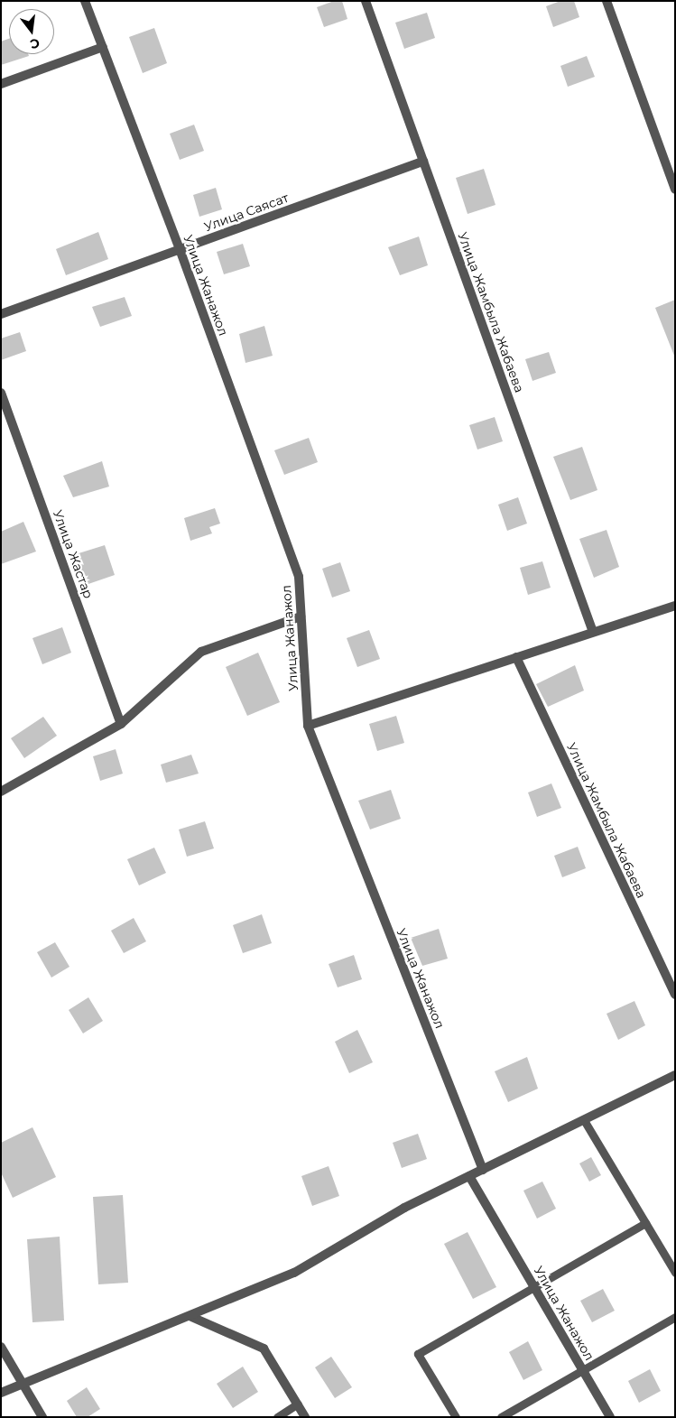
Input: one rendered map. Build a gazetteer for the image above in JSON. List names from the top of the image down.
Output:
{
  "streets": {
    "street": [
      "Улица Саясат",
      "Улица Жанажол",
      "Улица Жамбыла Жабаева",
      "Улица Жастар"
    ]
  },
  "crossings": [
    ["Улица Саясат", "Улица Жанажол"],
    ["Улица Саясат", "Улица Жамбыла Жабаева"]
  ],
  "north": "bottom"
}
